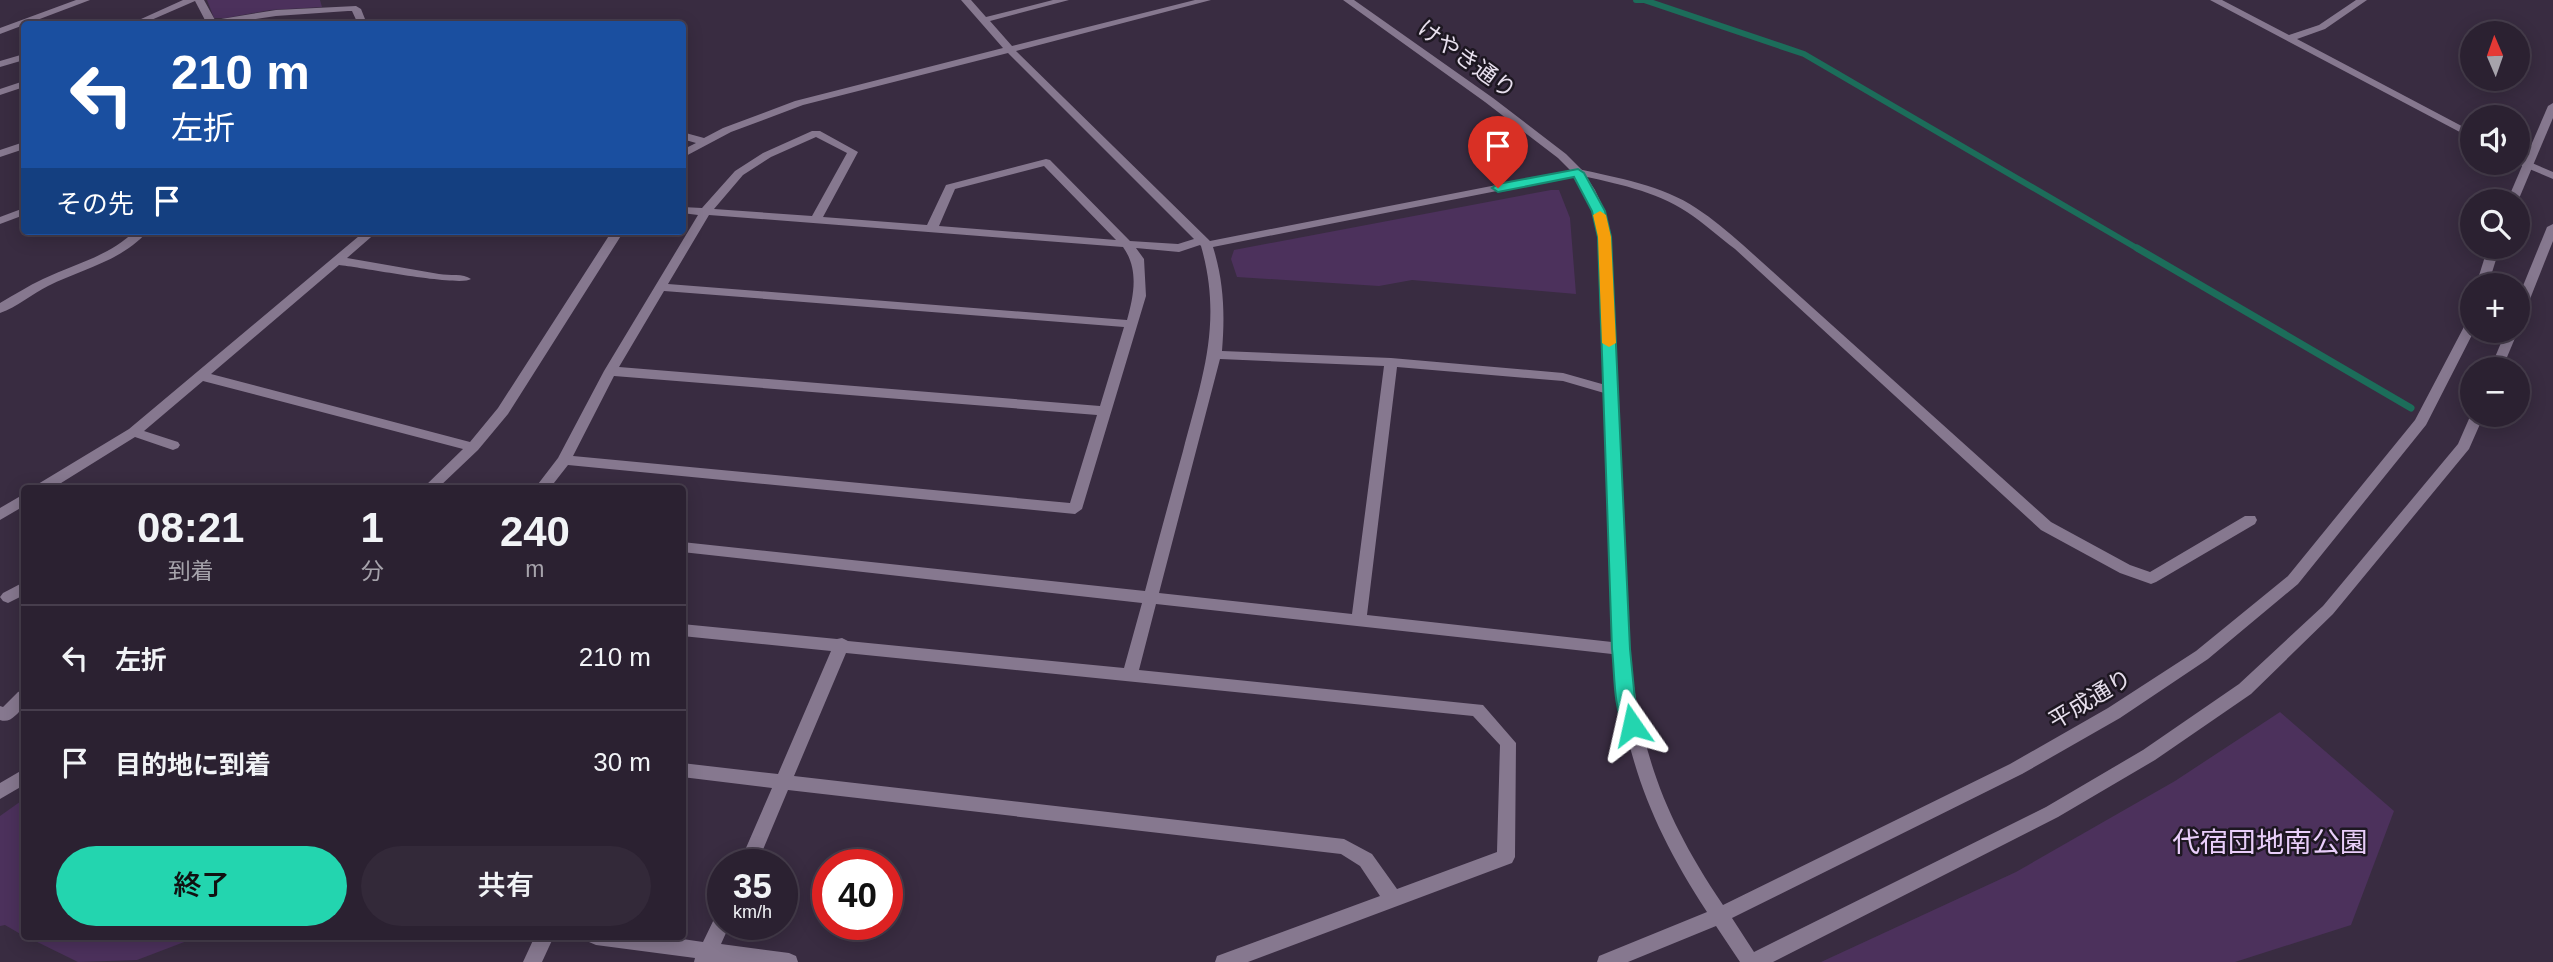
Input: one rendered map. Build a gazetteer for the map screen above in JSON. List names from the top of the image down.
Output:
{
  "streets": {
    "street": ["けやき通り", "平成通り"]
  },
  "crossings": [
    ["けやき通り", "平成通り"]
  ],
  "parks": ["代宿団地南公園"],
  "north": "top",
  "page": {
    "map_buttons": ["+", "−"],
    "turn": ["210 m", "左折"],
    "then": "その先",
    "eta": [
      "08:21",
      "到着",
      "1",
      "分",
      "240",
      "m"
    ],
    "list": [
      {
        "name": "左折",
        "value": "210 m"
      },
      {
        "name": "目的地に到着",
        "value": "30 m"
      }
    ],
    "buttons": ["終了", "共有"],
    "speed": "35 km/h",
    "limit": "40"
  }
}
